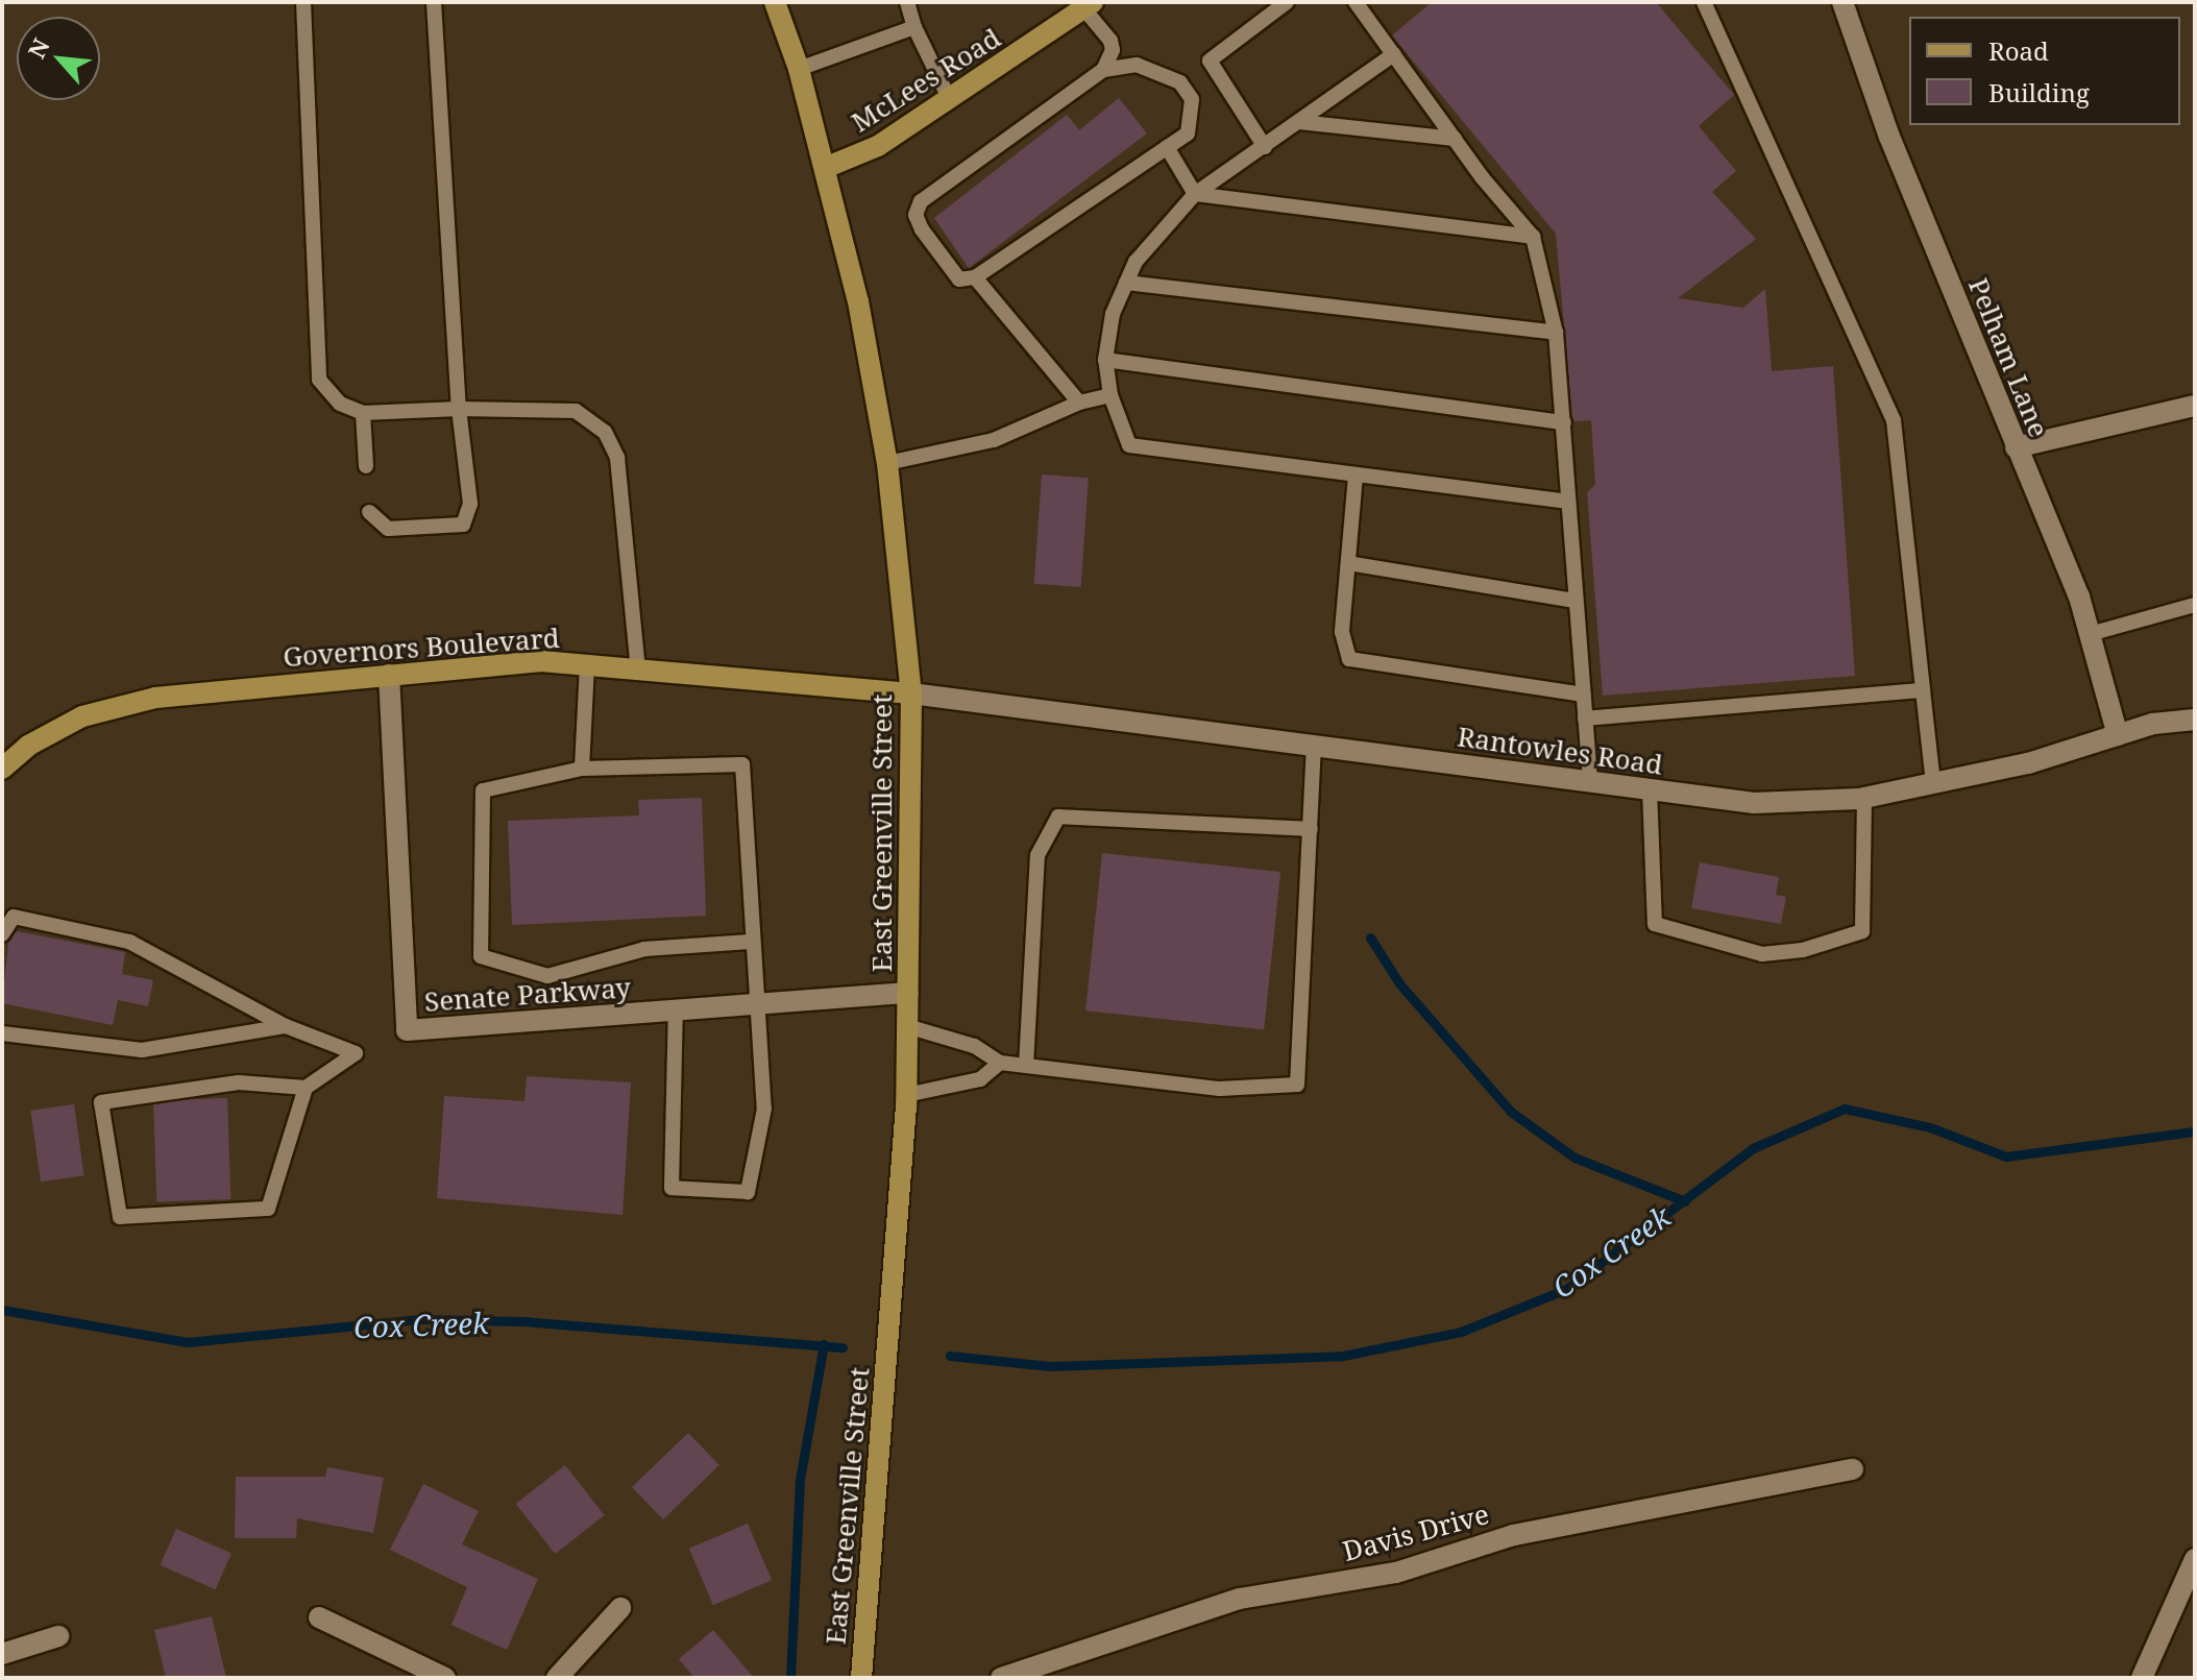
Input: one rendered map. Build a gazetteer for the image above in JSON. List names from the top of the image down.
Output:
{
  "streets": {
    "main road": ["McLees Road", "Governors Boulevard", "East Greenville Street"],
    "street": [
      "Pelham Lane",
      "Rantowles Road",
      "Senate Parkway",
      "Davis Drive"
    ]
  },
  "crossings": [
    ["McLees Road", "East Greenville Street"],
    ["Pelham Lane", "Rantowles Road"],
    ["Governors Boulevard", "Rantowles Road"],
    ["Governors Boulevard", "East Greenville Street"],
    ["Governors Boulevard", "Senate Parkway"],
    ["Rantowles Road", "East Greenville Street"],
    ["East Greenville Street", "Senate Parkway"]
  ],
  "water": ["Cox Creek"],
  "legend": ["Road", "Building"],
  "north": "top left"
}
